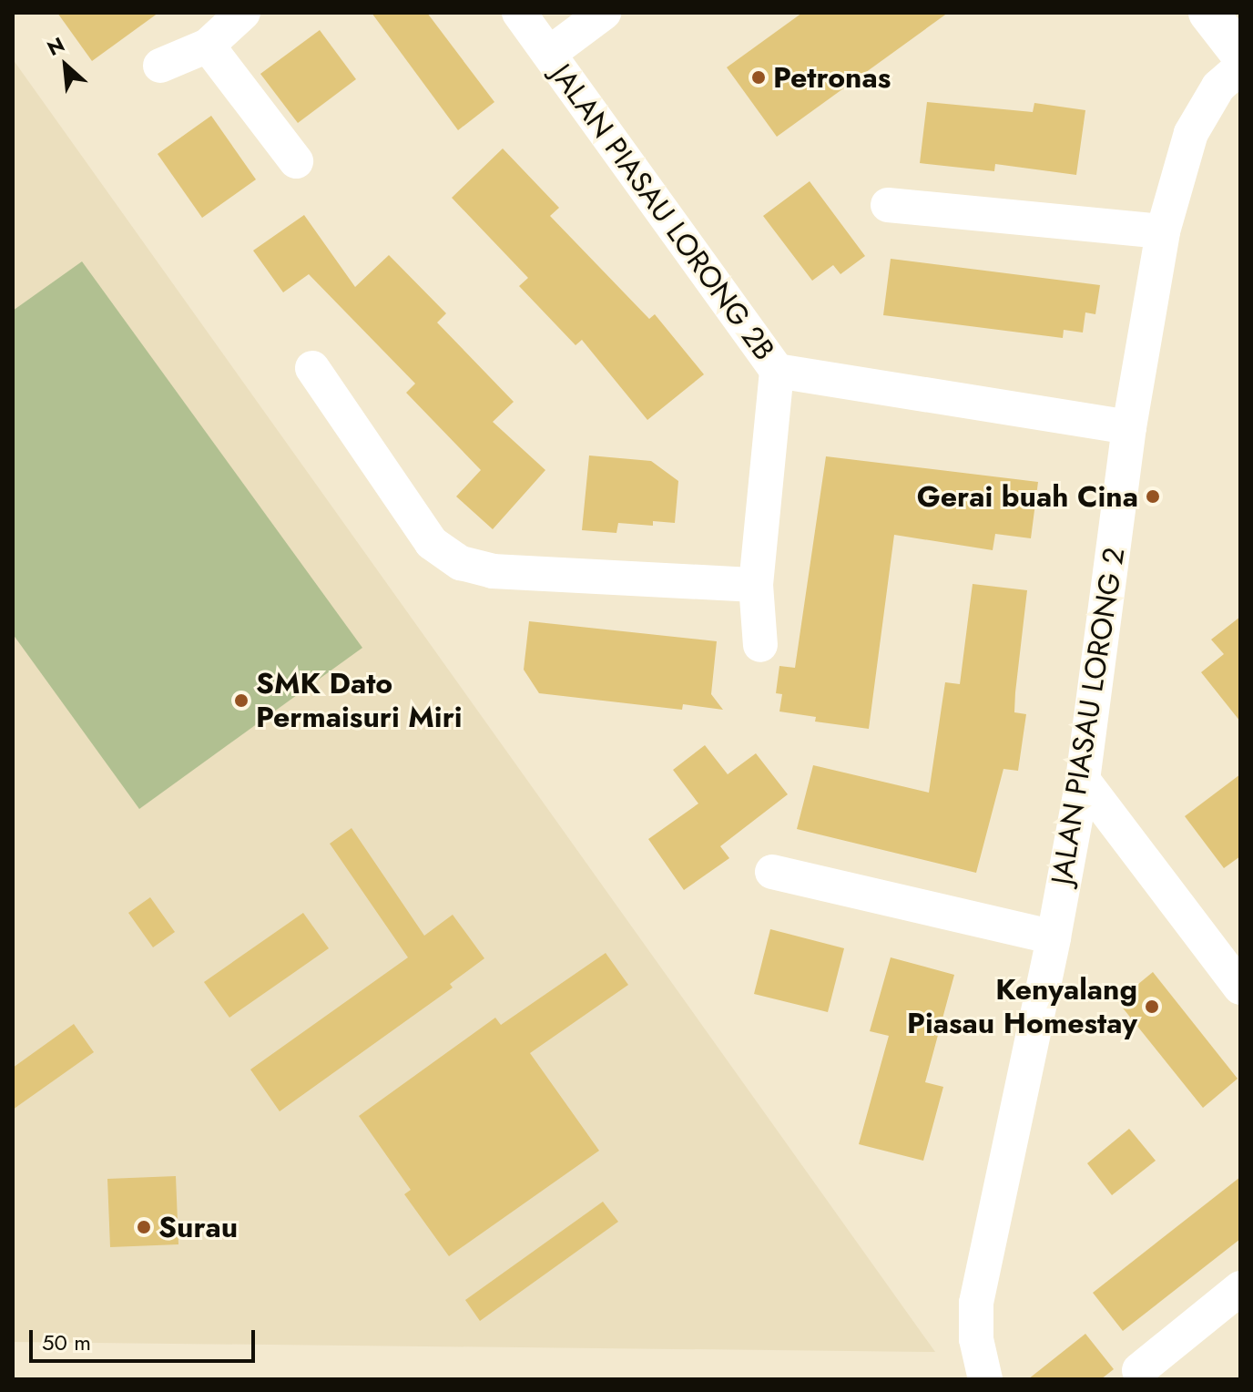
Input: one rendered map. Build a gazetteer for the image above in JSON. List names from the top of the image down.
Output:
{
  "streets": {
    "street": ["JALAN PIASAU LORONG 2B", "JALAN PIASAU LORONG 2"]
  },
  "crossings": [
    ["JALAN PIASAU LORONG 2B", "JALAN PIASAU LORONG 2"]
  ],
  "places": [
    "Petronas",
    "Gerai buah Cina",
    "SMK Dato Permaisuri Miri",
    "Kenyalang Piasau Homestay",
    "Surau"
  ],
  "scale_bar": "50 m",
  "north": "top left"
}
